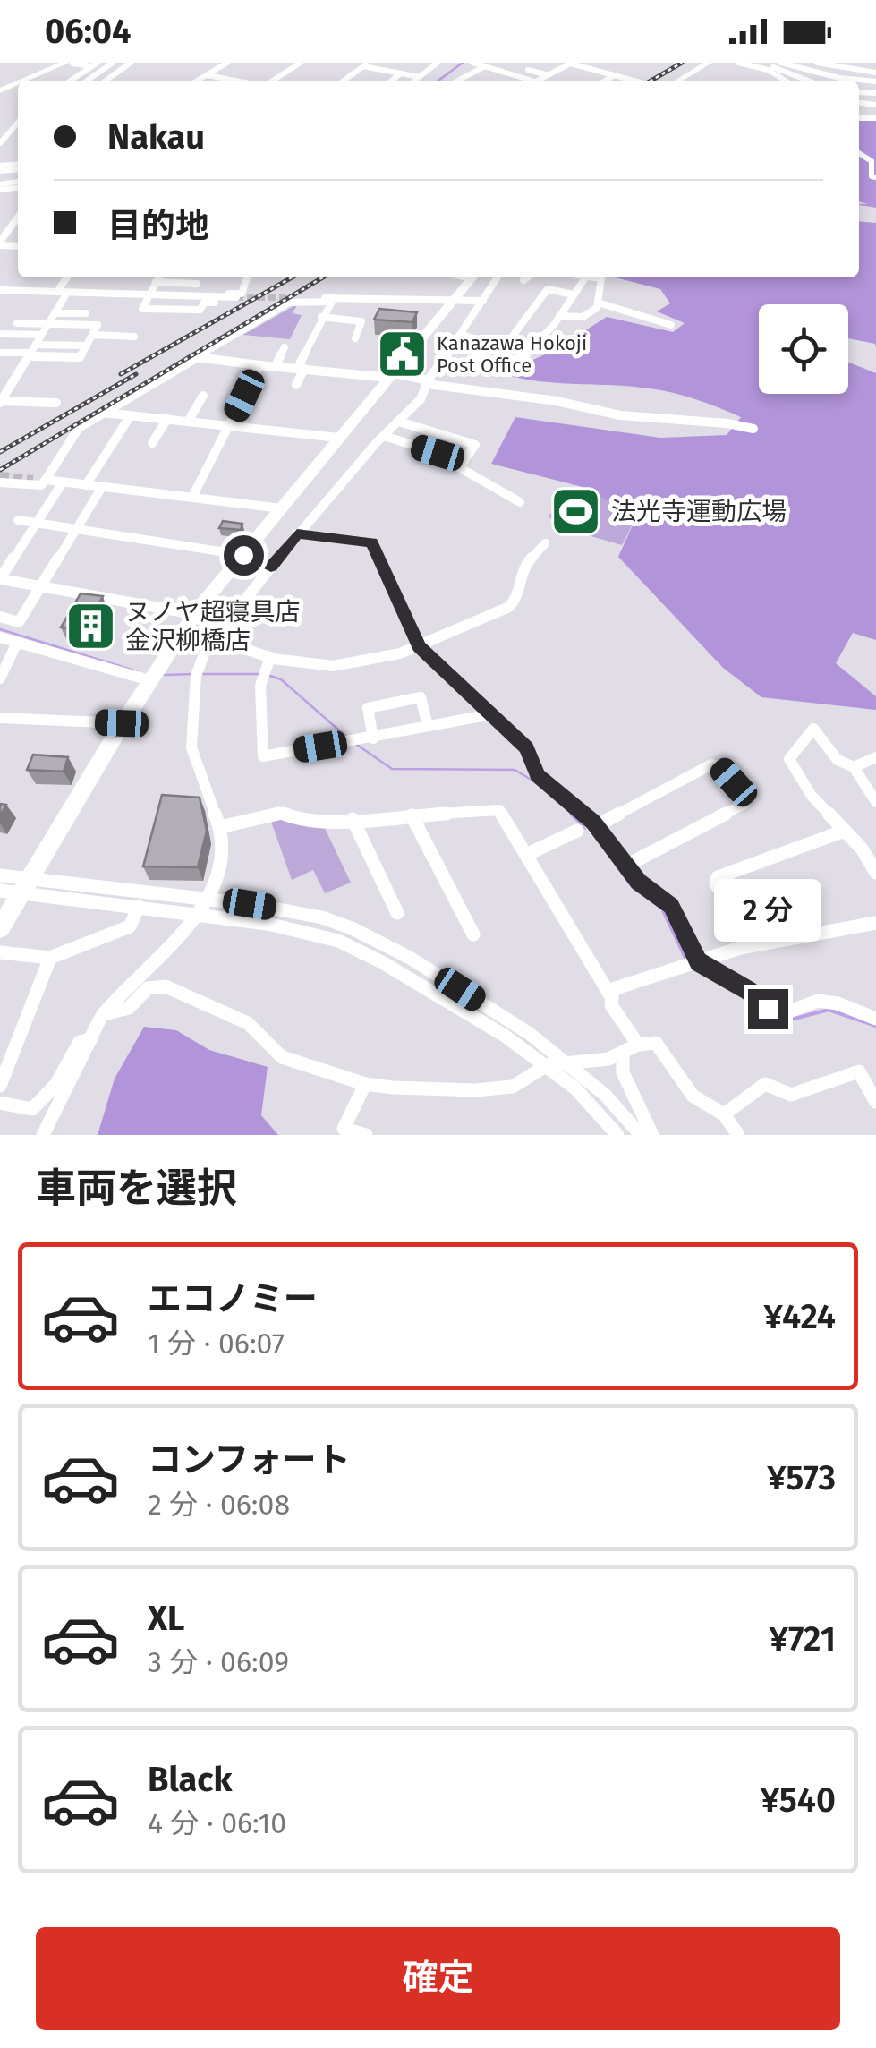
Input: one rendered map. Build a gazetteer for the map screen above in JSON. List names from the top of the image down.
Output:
{
  "places": {
    "public building": ["Kanazawa Hokoji Post Office"],
    "sports": ["法光寺運動広場"],
    "building": ["ヌノヤ超寝具店 金沢柳橋店"]
  },
  "page": {
    "status": "06:04",
    "banner": ["Nakau", "目的地"],
    "bubble": "2 分",
    "heading": "車両を選択",
    "list": [
      {
        "name": "エコノミー",
        "note": "1 分 · 06:07",
        "value": "¥424"
      },
      {
        "name": "コンフォート",
        "note": "2 分 · 06:08",
        "value": "¥573"
      },
      {
        "name": "XL",
        "note": "3 分 · 06:09",
        "value": "¥721"
      },
      {
        "name": "Black",
        "note": "4 分 · 06:10",
        "value": "¥540"
      }
    ],
    "buttons": "確定"
  }
}
